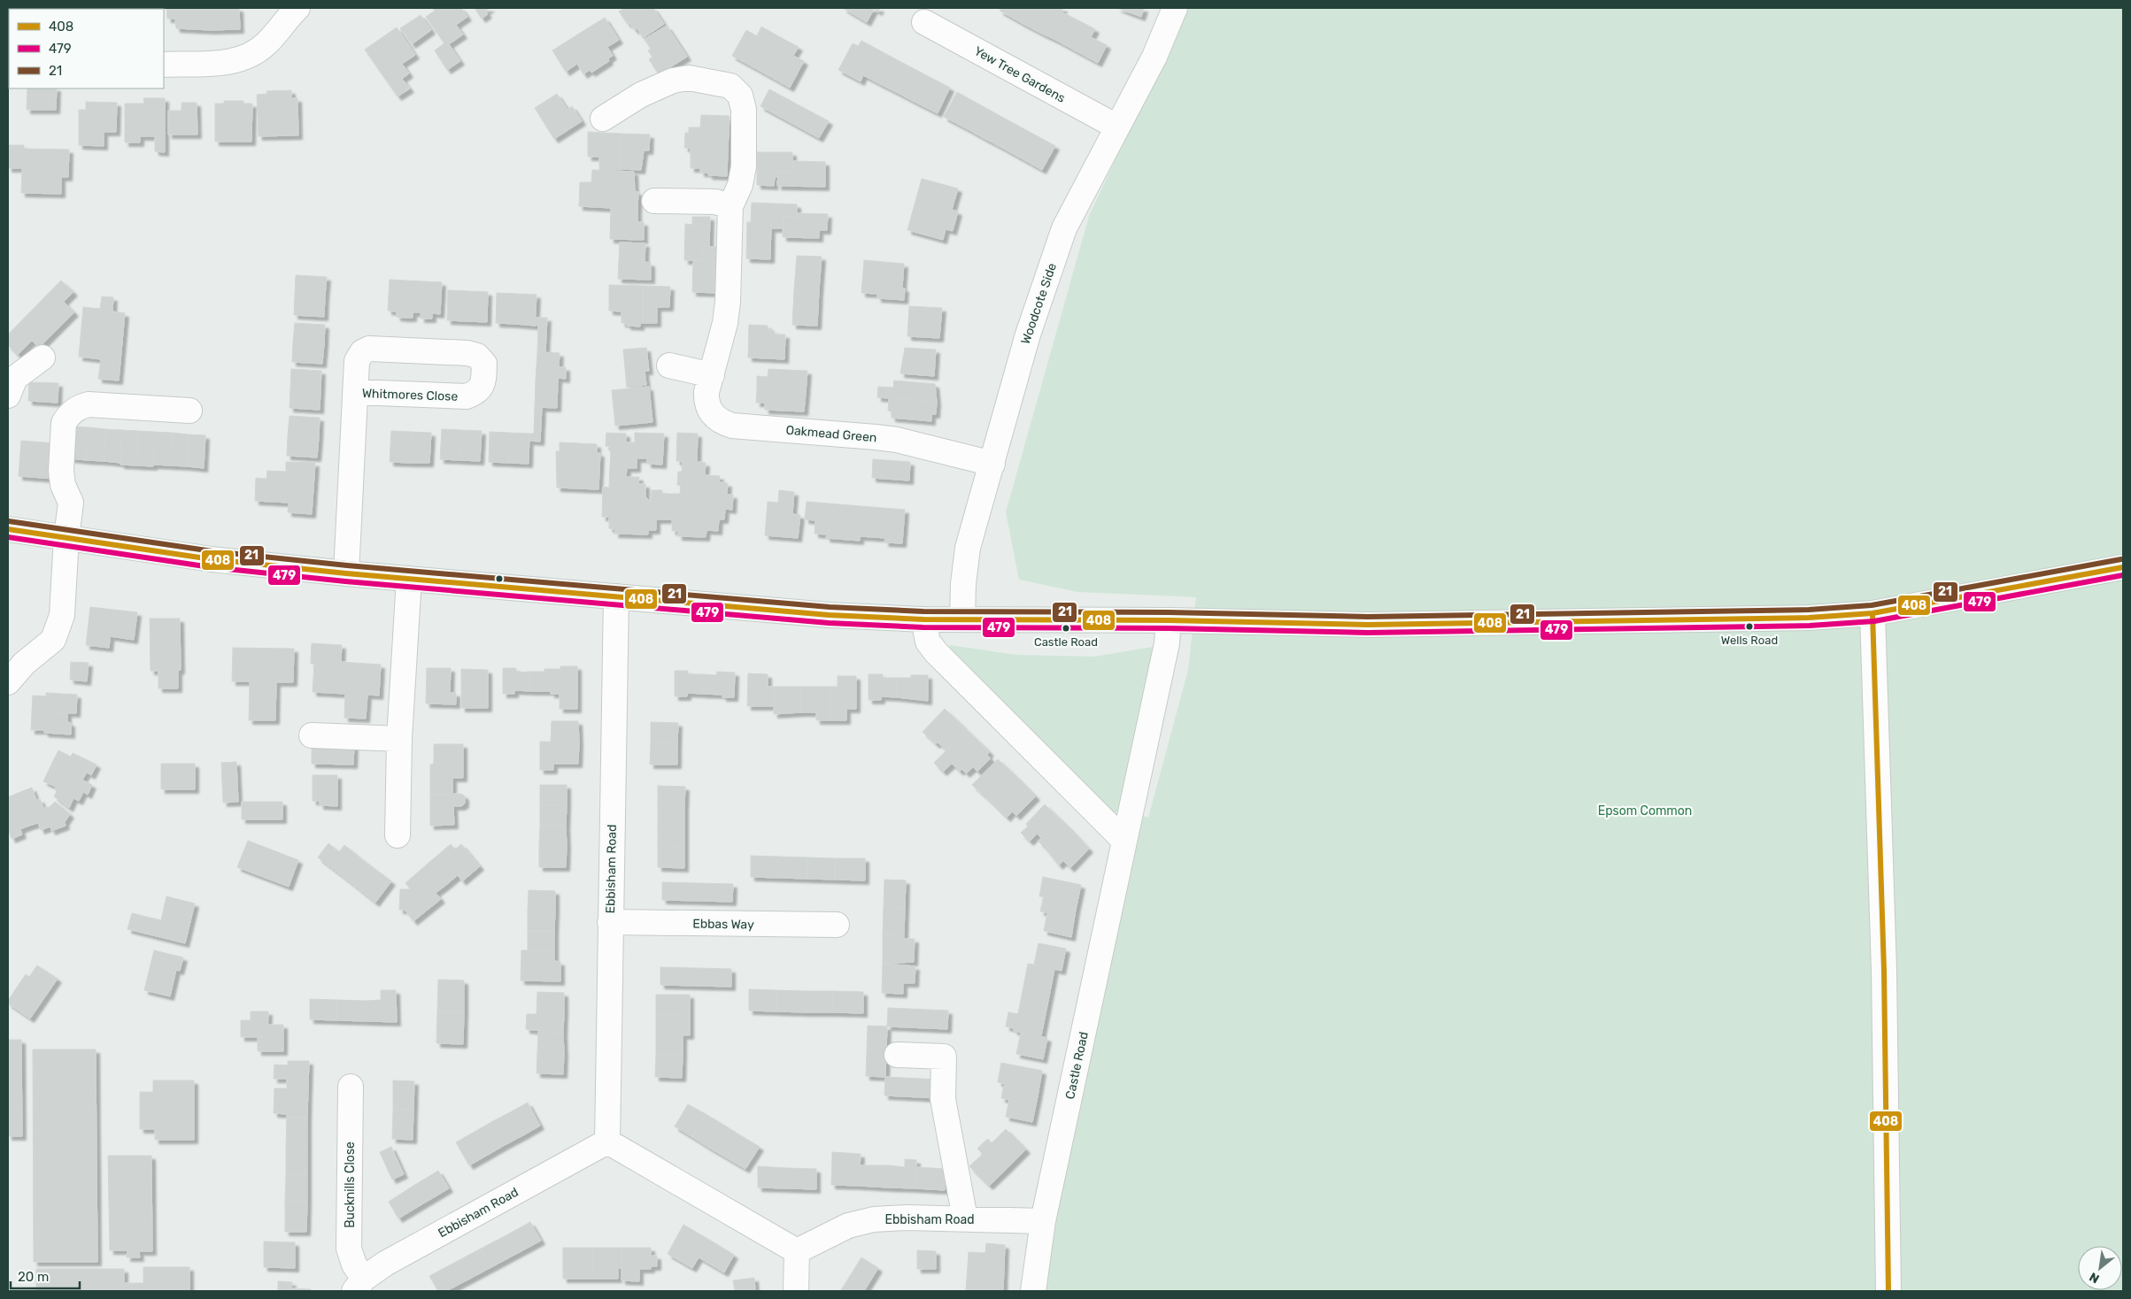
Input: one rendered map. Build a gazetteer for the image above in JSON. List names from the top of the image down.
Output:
{
  "streets": {
    "street": [
      "Yew Tree Gardens",
      "Woodcote Side",
      "Whitmores Close",
      "Oakmead Green",
      "Ebbisham Road",
      "Ebbas Way",
      "Castle Road",
      "Bucknills Close"
    ]
  },
  "crossings": [
    ["Yew Tree Gardens", "Woodcote Side"],
    ["Woodcote Side", "Oakmead Green"],
    ["Ebbisham Road", "Ebbas Way"],
    ["Ebbisham Road", "Castle Road"],
    ["Ebbisham Road", "Bucknills Close"]
  ],
  "parks": ["Epsom Common"],
  "places": ["Wells Road", "Castle Road"],
  "lines": ["transit line 21", "transit line 408", "transit line 479"],
  "legend": ["408", "479", "21"],
  "scale_bar": "20 m",
  "north": "bottom left"
}
